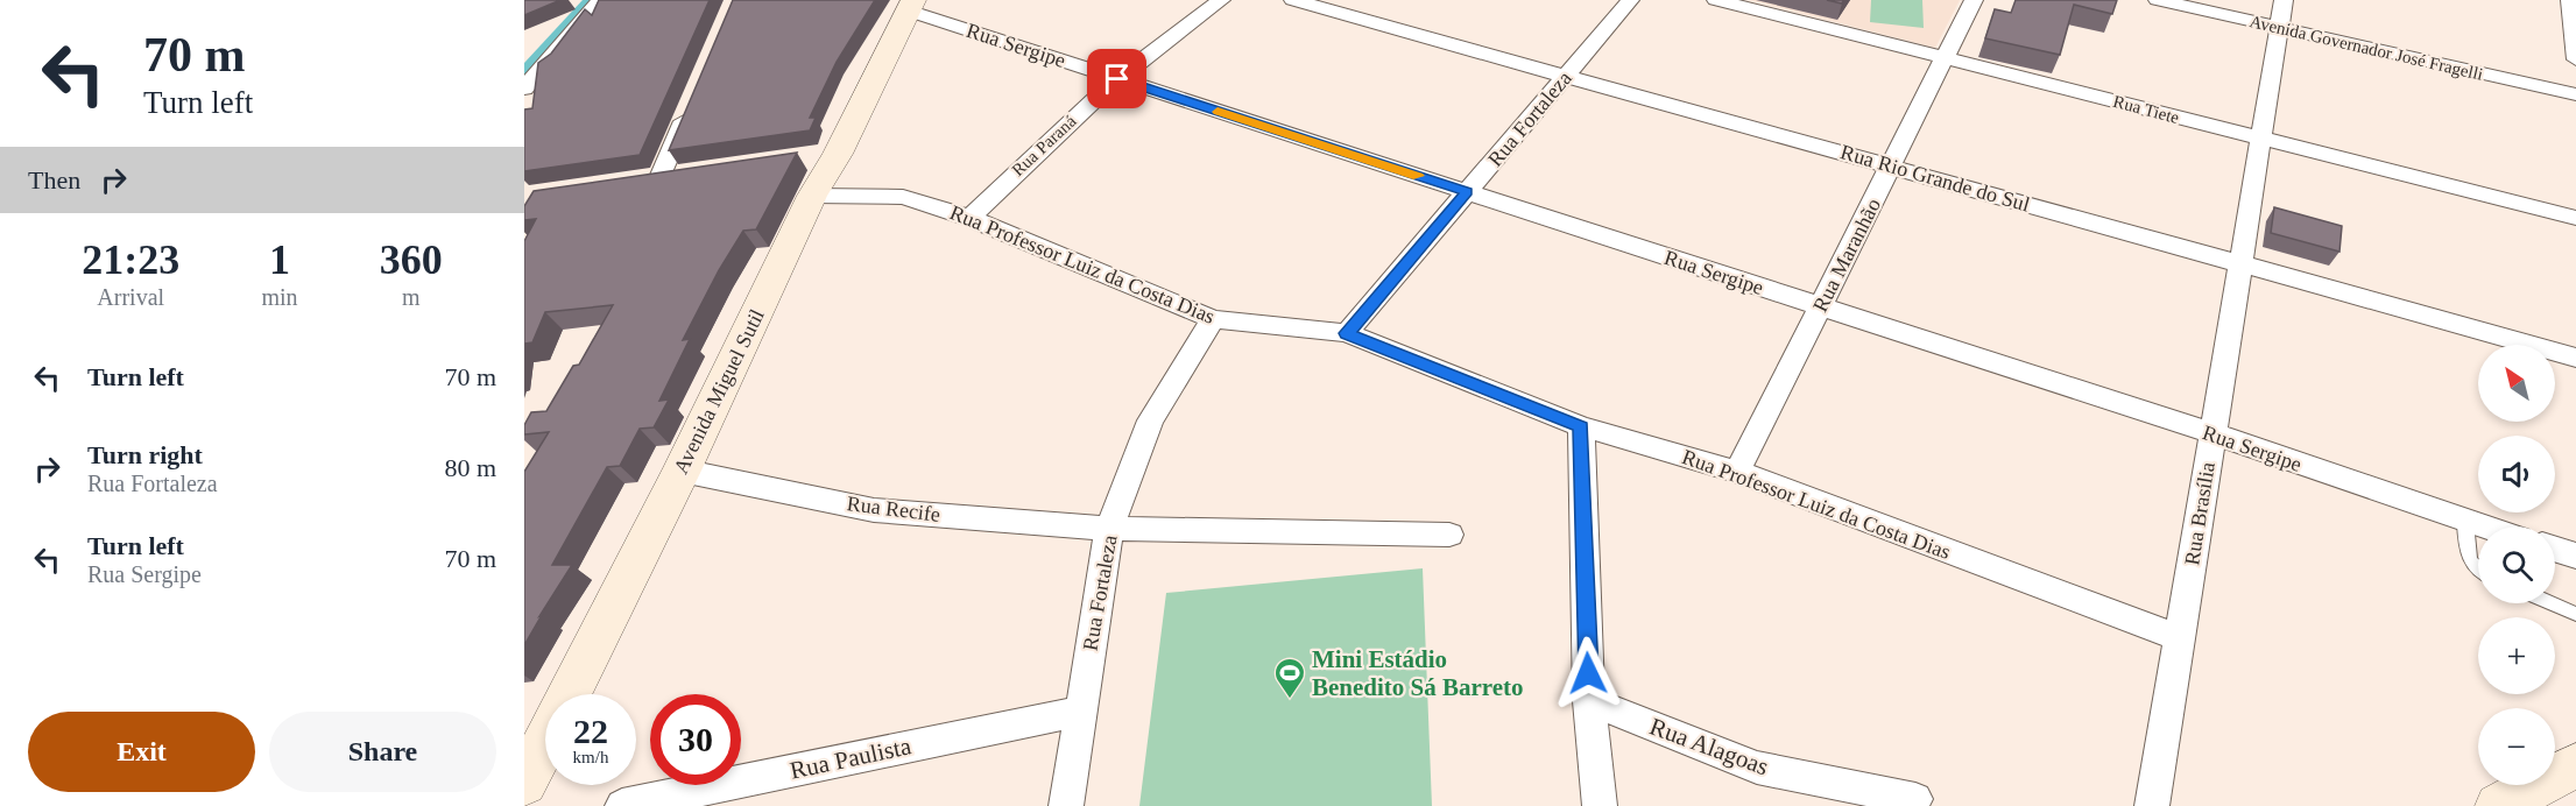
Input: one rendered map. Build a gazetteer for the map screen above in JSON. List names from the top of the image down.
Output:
{
  "streets": {
    "main road": ["Avenida Miguel Sutil"],
    "street": [
      "Rua Sergipe",
      "Avenida Governador José Fragelli",
      "Rua Tiete",
      "Rua Fortaleza",
      "Rua Paraná",
      "Rua Rio Grande do Sul",
      "Rua Maranhão",
      "Rua Professor Luiz da Costa Dias",
      "Rua Recife",
      "Rua Brasília",
      "Rua Alagoas",
      "Rua Paulista"
    ]
  },
  "crossings": [
    ["Rua Sergipe", "Rua Fortaleza"],
    ["Rua Sergipe", "Rua Paraná"],
    ["Rua Sergipe", "Rua Maranhão"],
    ["Rua Sergipe", "Avenida Miguel Sutil"],
    ["Rua Sergipe", "Rua Brasília"],
    ["Avenida Governador José Fragelli", "Rua Brasília"],
    ["Rua Tiete", "Rua Maranhão"],
    ["Rua Tiete", "Rua Brasília"],
    ["Rua Fortaleza", "Rua Rio Grande do Sul"],
    ["Rua Fortaleza", "Rua Professor Luiz da Costa Dias"],
    ["Rua Fortaleza", "Rua Recife"],
    ["Rua Fortaleza", "Rua Paulista"],
    ["Rua Paraná", "Rua Professor Luiz da Costa Dias"],
    ["Rua Rio Grande do Sul", "Rua Maranhão"],
    ["Rua Rio Grande do Sul", "Rua Brasília"],
    ["Rua Maranhão", "Rua Professor Luiz da Costa Dias"],
    ["Rua Professor Luiz da Costa Dias", "Avenida Miguel Sutil"],
    ["Rua Professor Luiz da Costa Dias", "Rua Brasília"],
    ["Avenida Miguel Sutil", "Rua Recife"]
  ],
  "places": {
    "sports": ["Mini Estádio Benedito Sá Barreto"]
  },
  "north": "top left",
  "page": {
    "turn": ["70 m", "Turn left"],
    "then": "Then",
    "eta": [
      "21:23",
      "Arrival",
      "1",
      "min",
      "360",
      "m"
    ],
    "list": [
      {
        "name": "Turn left",
        "value": "70 m"
      },
      {
        "name": "Turn right",
        "note": "Rua Fortaleza",
        "value": "80 m"
      },
      {
        "name": "Turn left",
        "note": "Rua Sergipe",
        "value": "70 m"
      }
    ],
    "map_buttons": ["+", "−"],
    "speed": "22 km/h",
    "limit": "30",
    "buttons": ["Exit", "Share"]
  }
}
